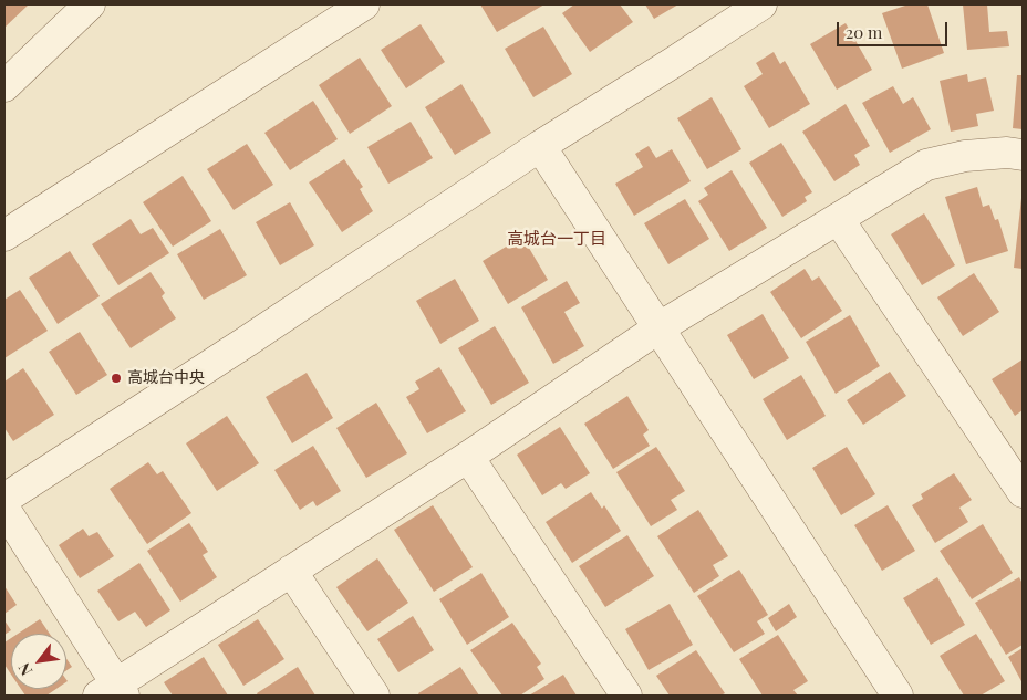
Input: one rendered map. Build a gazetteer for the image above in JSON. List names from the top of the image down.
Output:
{
  "districts": ["高城台一丁目"],
  "places": ["高城台中央"],
  "scale_bar": "20 m",
  "north": "bottom left"
}
